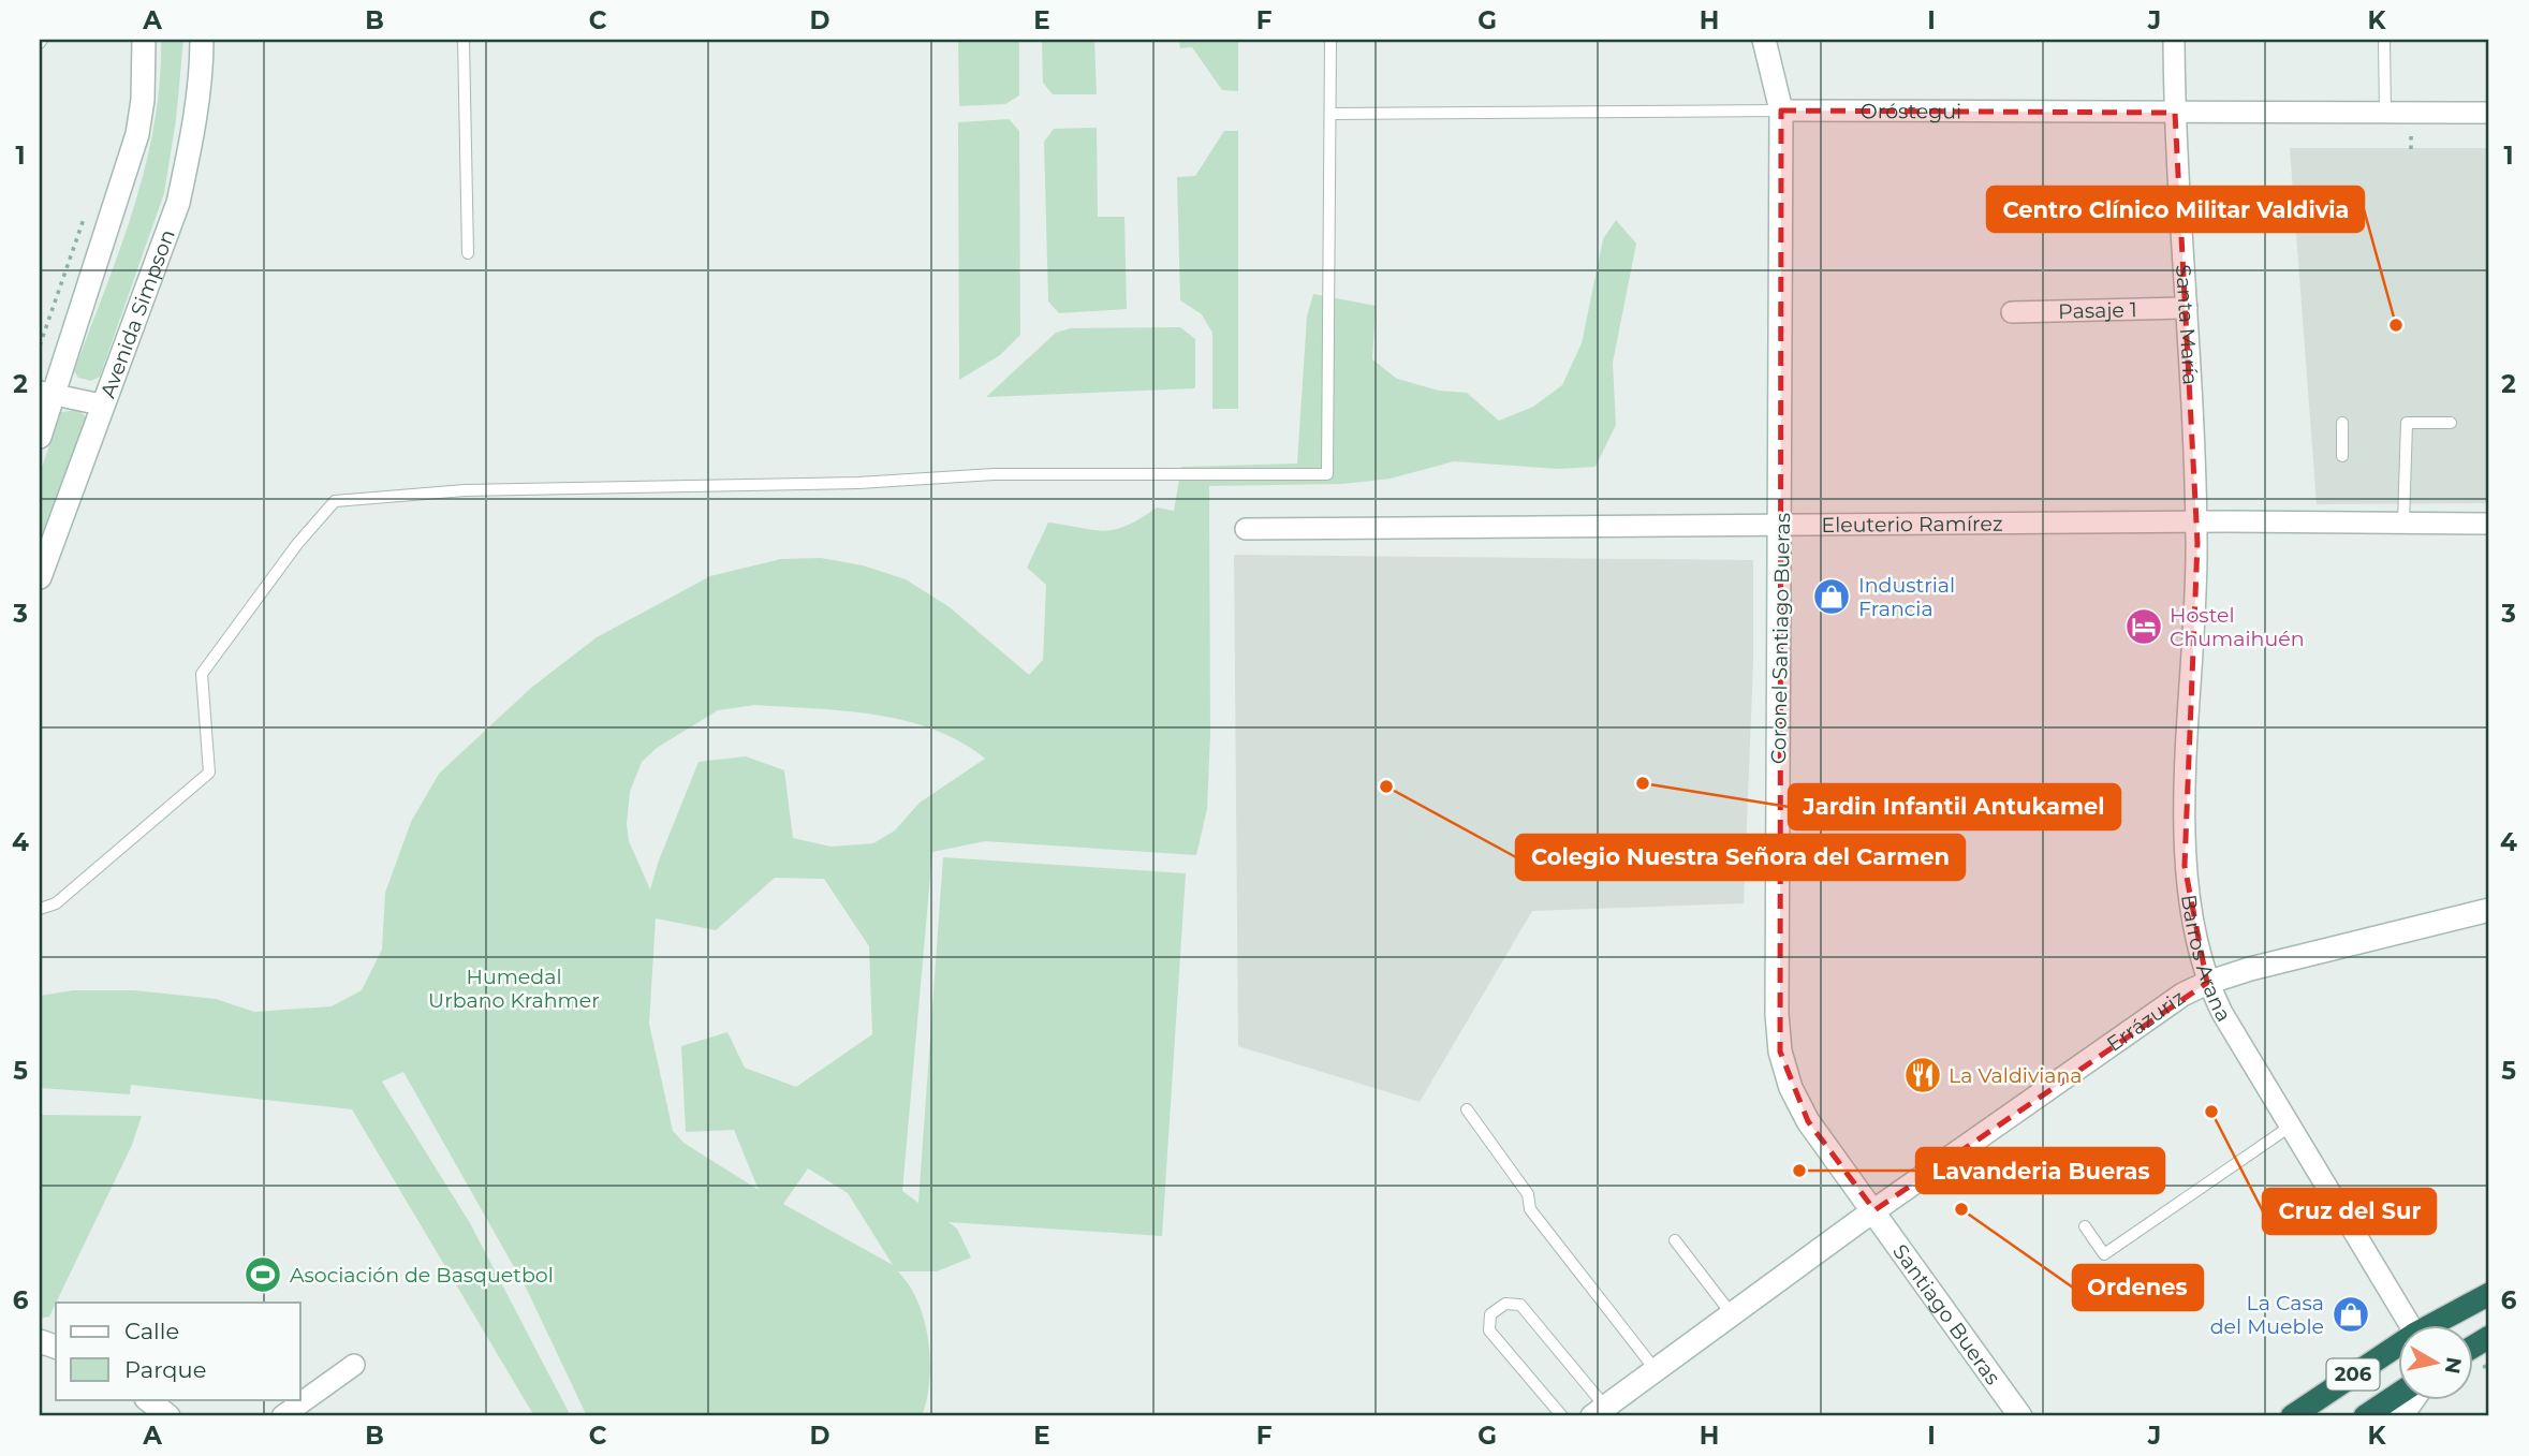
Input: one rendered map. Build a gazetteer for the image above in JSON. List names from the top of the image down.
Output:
{
  "streets": {
    "highway": ["206"],
    "main road": [
      "Avenida Simpson",
      "Coronel Santiago Bueras",
      "Errázuriz",
      "Santiago Bueras"
    ],
    "street": [
      "Oróstegui",
      "Pasaje 1",
      "Santa María",
      "Eleuterio Ramírez",
      "Barros Arana"
    ]
  },
  "crossings": [
    ["Oróstegui", "Santa María"],
    ["Oróstegui", "Coronel Santiago Bueras"],
    ["Pasaje 1", "Santa María"],
    ["Santa María", "Eleuterio Ramírez"],
    ["Santa María", "Barros Arana"],
    ["Eleuterio Ramírez", "Coronel Santiago Bueras"],
    ["Eleuterio Ramírez", "Barros Arana"],
    ["Coronel Santiago Bueras", "Errázuriz"],
    ["Coronel Santiago Bueras", "Santiago Bueras"],
    ["Barros Arana", "Errázuriz"],
    ["Errázuriz", "Santiago Bueras"]
  ],
  "parks": ["Humedal Urbano Krahmer"],
  "places": {
    "other": [
      "Centro Clínico Militar Valdivia",
      "Jardin Infantil Antukamel",
      "Colegio Nuestra Señora del Carmen",
      "Cruz del Sur",
      "Lavanderia Bueras",
      "Ordenes"
    ],
    "shop": ["Industrial Francia", "La Casa del Mueble"],
    "hotel": ["Hostel Chumaihuén"],
    "restaurant": ["La Valdiviana"],
    "sports": ["Asociación de Basquetbol"]
  },
  "legend": ["Calle", "Parque"],
  "north": "right",
  "grid": {
    "columns": [
      "A",
      "B",
      "C",
      "D",
      "E",
      "F",
      "G",
      "H",
      "I",
      "J",
      "K"
    ],
    "rows": [
      "1",
      "2",
      "3",
      "4",
      "5",
      "6"
    ]
  }
}
